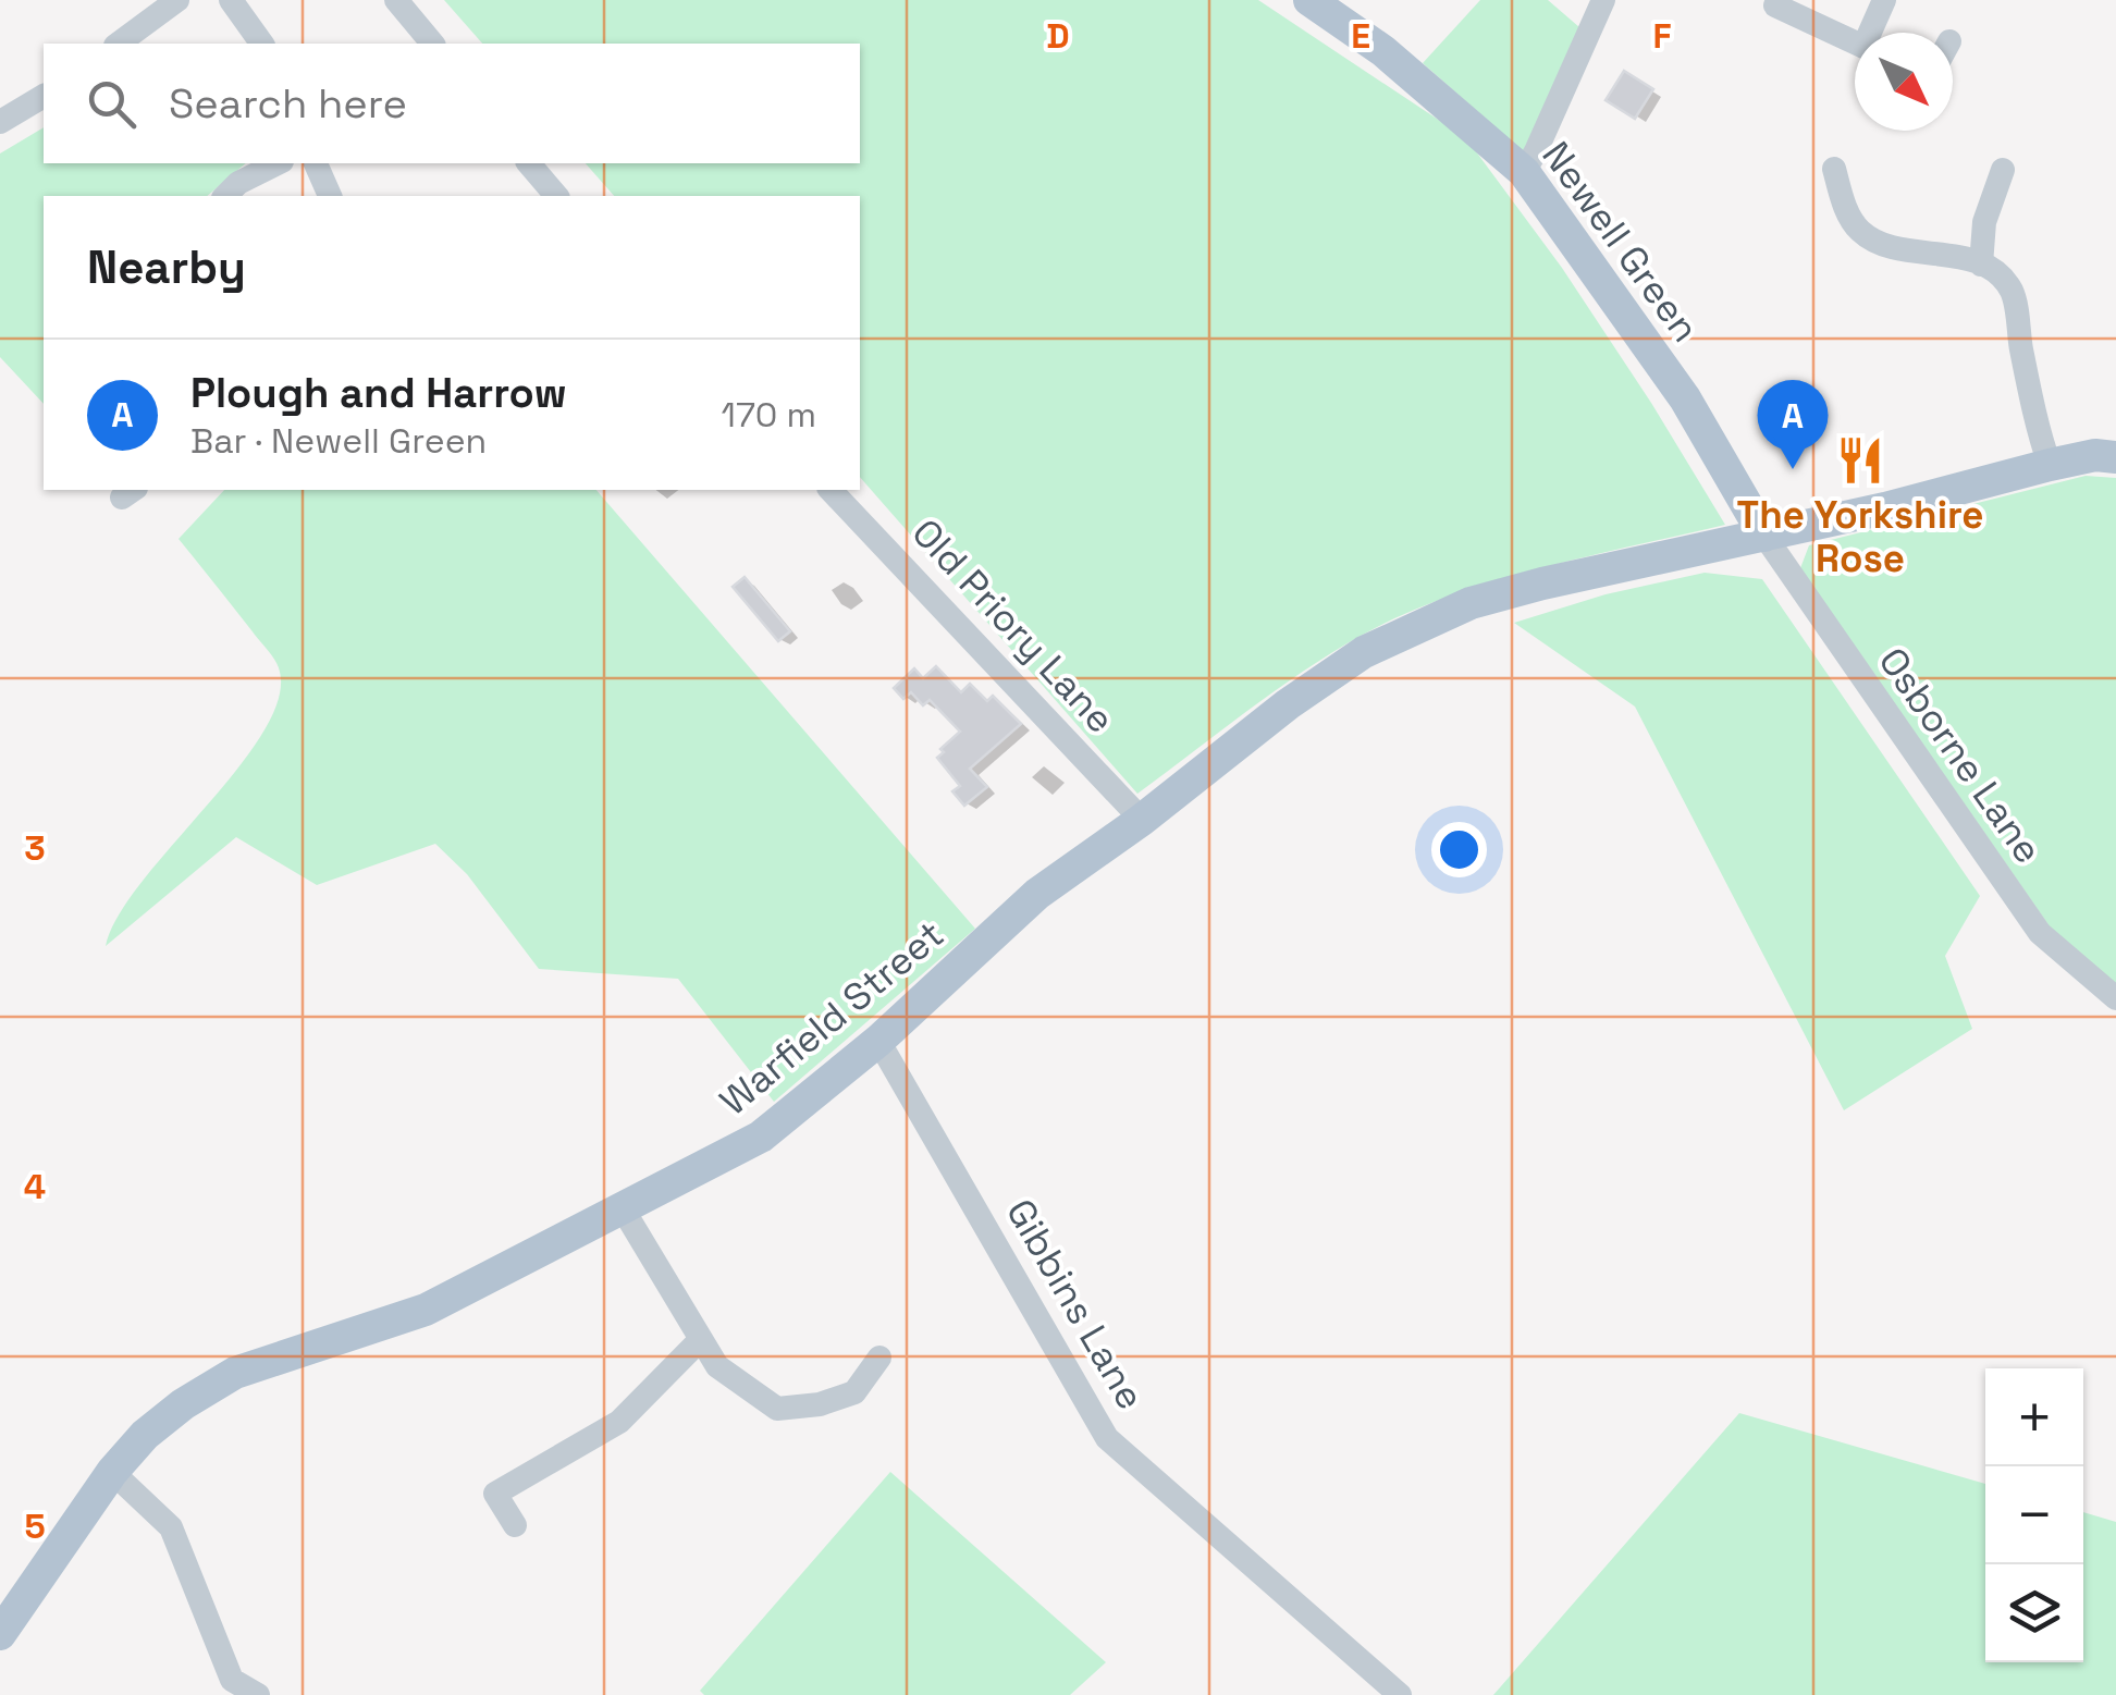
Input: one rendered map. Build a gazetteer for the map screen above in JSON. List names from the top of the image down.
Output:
{
  "streets": {
    "main road": ["Newell Green", "Warfield Street"],
    "street": ["Old Priory Lane", "Osborne Lane", "Gibbins Lane"]
  },
  "crossings": [
    ["Newell Green", "Osborne Lane"],
    ["Newell Green", "Warfield Street"],
    ["Old Priory Lane", "Warfield Street"],
    ["Osborne Lane", "Warfield Street"],
    ["Warfield Street", "Gibbins Lane"]
  ],
  "places": {
    "restaurant": ["The Yorkshire Rose"]
  },
  "north": "bottom right",
  "page": {
    "search": "Search here",
    "heading": "Nearby",
    "list": [
      {
        "mark": "A",
        "name": "Plough and Harrow",
        "note": "Bar · Newell Green",
        "value": "170 m"
      }
    ],
    "pins": "A",
    "map_buttons": ["+", "−"]
  },
  "grid": {
    "columns": ["D", "E", "F"],
    "rows": ["3", "4", "5"]
  }
}
